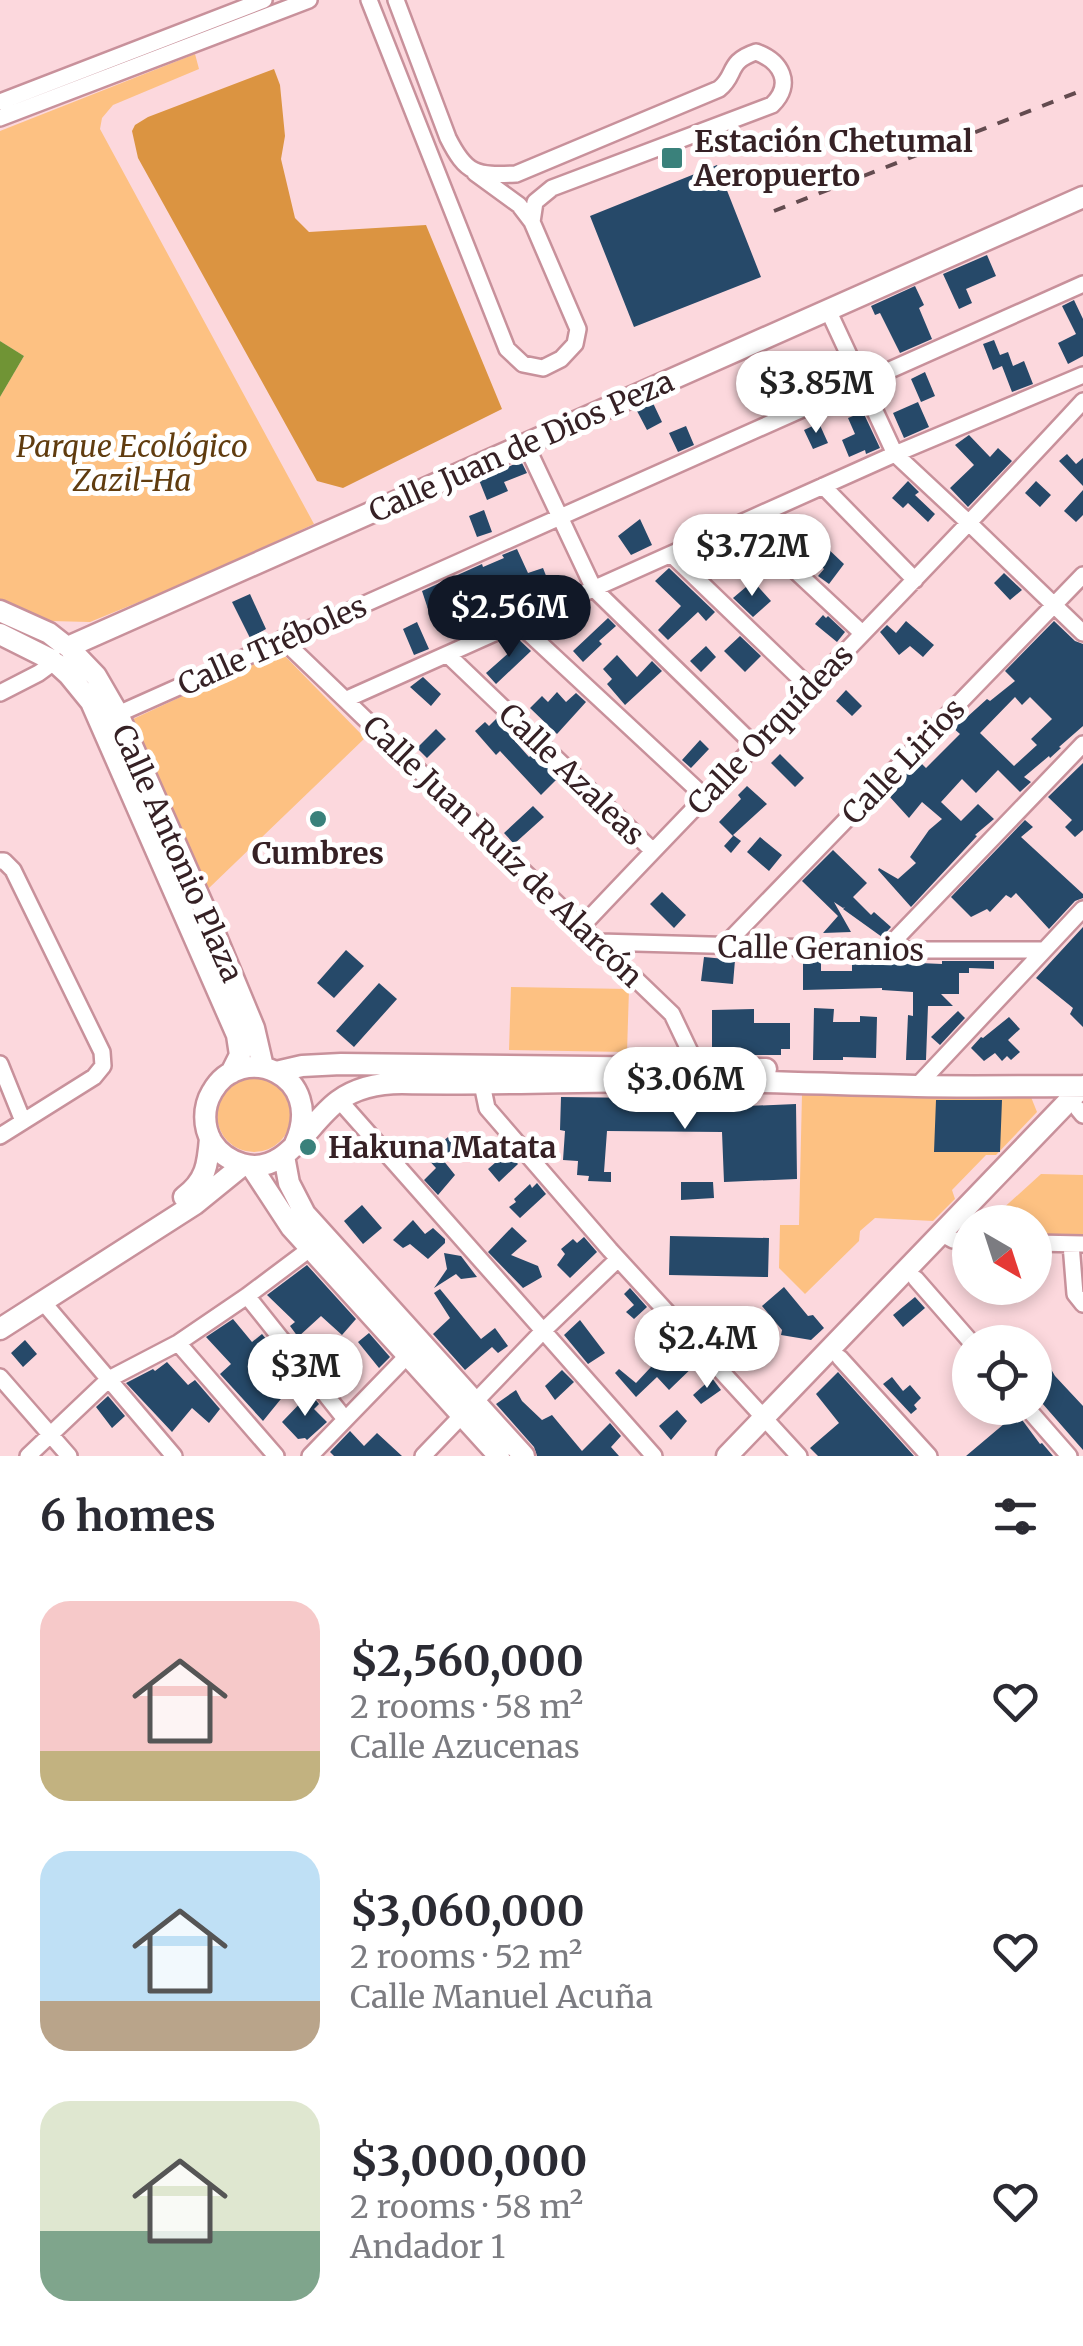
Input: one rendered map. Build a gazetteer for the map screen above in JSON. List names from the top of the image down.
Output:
{
  "streets": {
    "main road": ["Calle Juan de Dios Peza", "Calle Antonio Plaza"],
    "street": [
      "Calle Tréboles",
      "Calle Orquídeas",
      "Calle Lirios",
      "Calle Azaleas",
      "Calle Juan Ruíz de Alarcón",
      "Calle Geranios"
    ]
  },
  "crossings": [
    ["Calle Juan de Dios Peza", "Calle Antonio Plaza"],
    ["Calle Tréboles", "Calle Juan Ruíz de Alarcón"],
    ["Calle Tréboles", "Calle Antonio Plaza"],
    ["Calle Orquídeas", "Calle Azaleas"],
    ["Calle Orquídeas", "Calle Juan Ruíz de Alarcón"],
    ["Calle Lirios", "Calle Geranios"],
    ["Calle Juan Ruíz de Alarcón", "Calle Geranios"]
  ],
  "parks": ["Parque Ecológico Zazil-Ha"],
  "places": {
    "transit": ["Estación Chetumal Aeropuerto"],
    "other": ["Cumbres", "Hakuna Matata"]
  },
  "north": "bottom right",
  "page": {
    "price": [
      "$3.85M",
      "$3.72M",
      "$2.56M",
      "$3.06M",
      "$2.4M",
      "$3M"
    ],
    "heading": "6 homes",
    "list": [
      {
        "name": "$2,560,000",
        "note": "2 rooms · 58 m² · Calle Azucenas"
      },
      {
        "name": "$3,060,000",
        "note": "2 rooms · 52 m² · Calle Manuel Acuña"
      },
      {
        "name": "$3,000,000",
        "note": "2 rooms · 58 m² · Andador 1"
      }
    ]
  }
}
